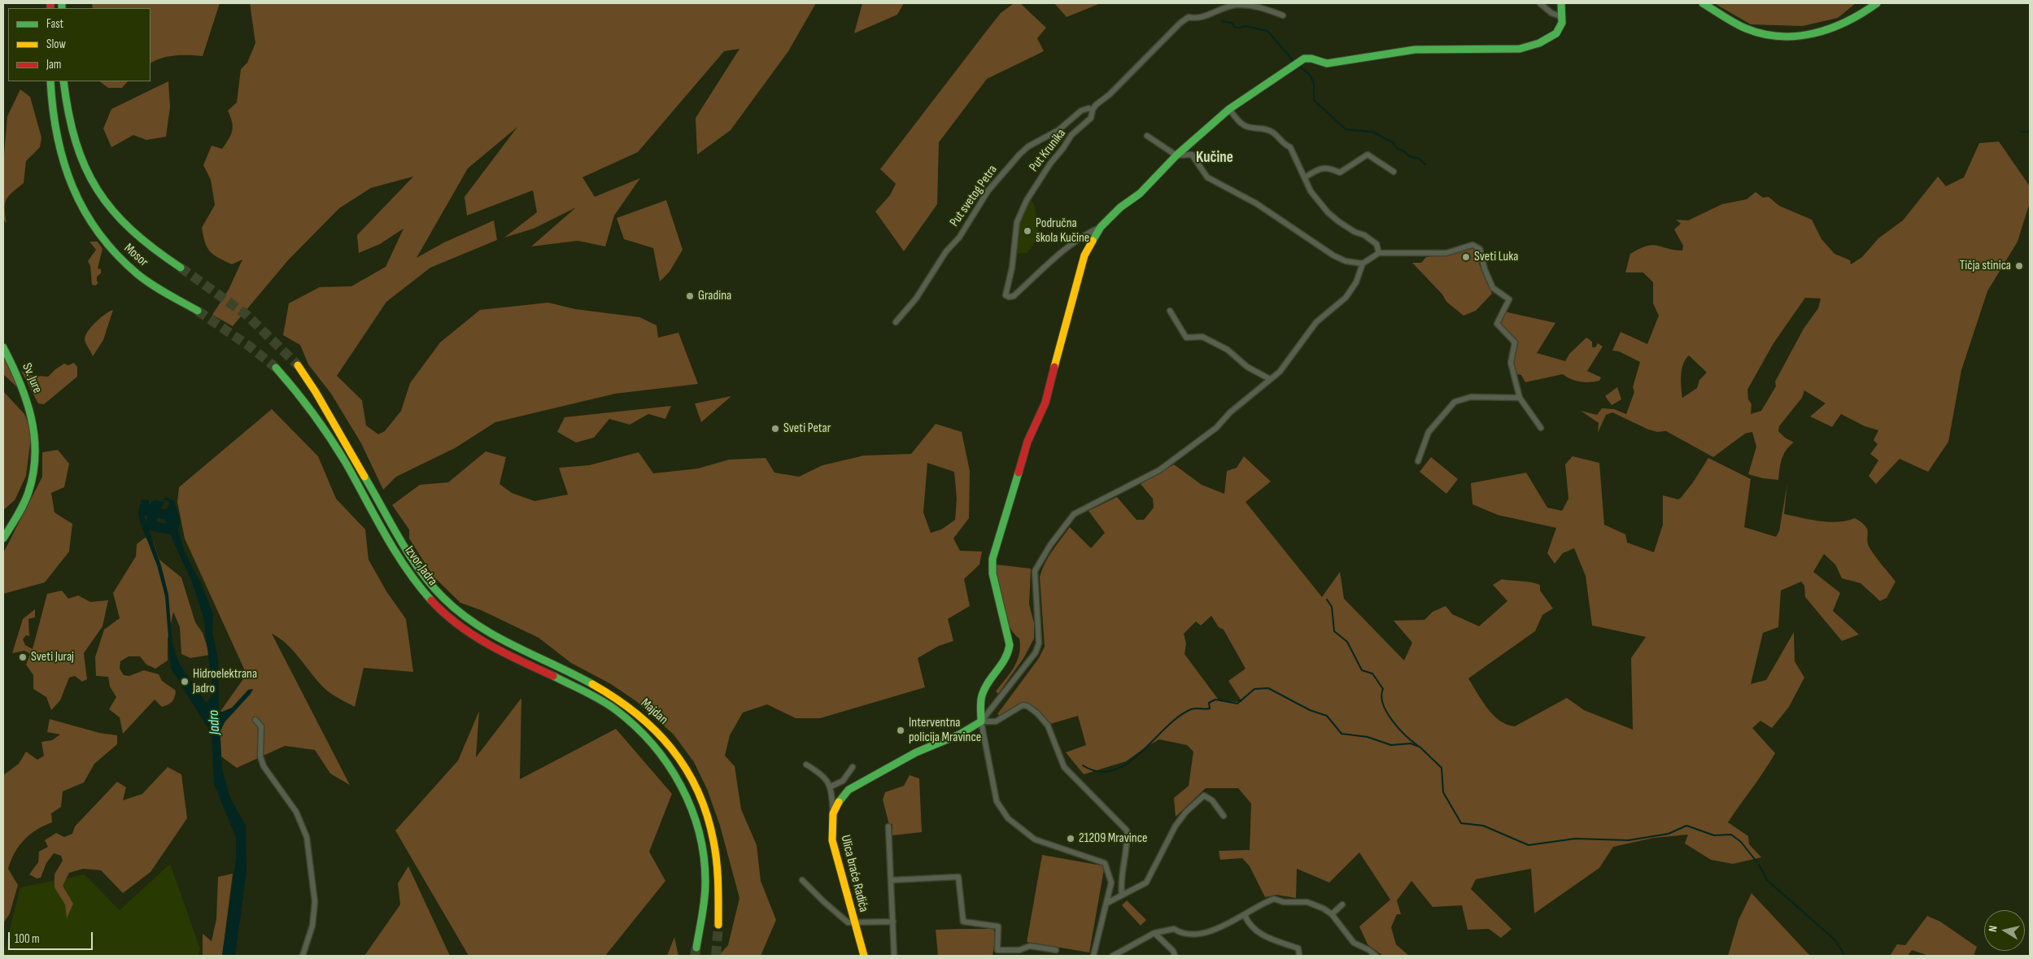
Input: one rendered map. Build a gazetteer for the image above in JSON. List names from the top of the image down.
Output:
{
  "streets": {
    "main road": [
      "Mosor",
      "Sv. Jure",
      "Izvor Jadra",
      "Majdan",
      "Ulica braće Radića"
    ],
    "street": ["Put Krunika", "Put svetog Petra"]
  },
  "crossings": [
    ["Put Krunika", "Put svetog Petra"],
    ["Izvor Jadra", "Majdan"]
  ],
  "districts": ["Kučine"],
  "water": ["Jadro"],
  "places": [
    "Područna škola Kučine",
    "Sveti Luka",
    "Tičja stinica",
    "Gradina",
    "Sveti Petar",
    "Sveti Juraj",
    "Hidroelektrana Jadro",
    "Interventna policija Mravince",
    "21209 Mravince"
  ],
  "legend": ["Fast", "Slow", "Jam"],
  "scale_bar": "100 m",
  "north": "left"
}
